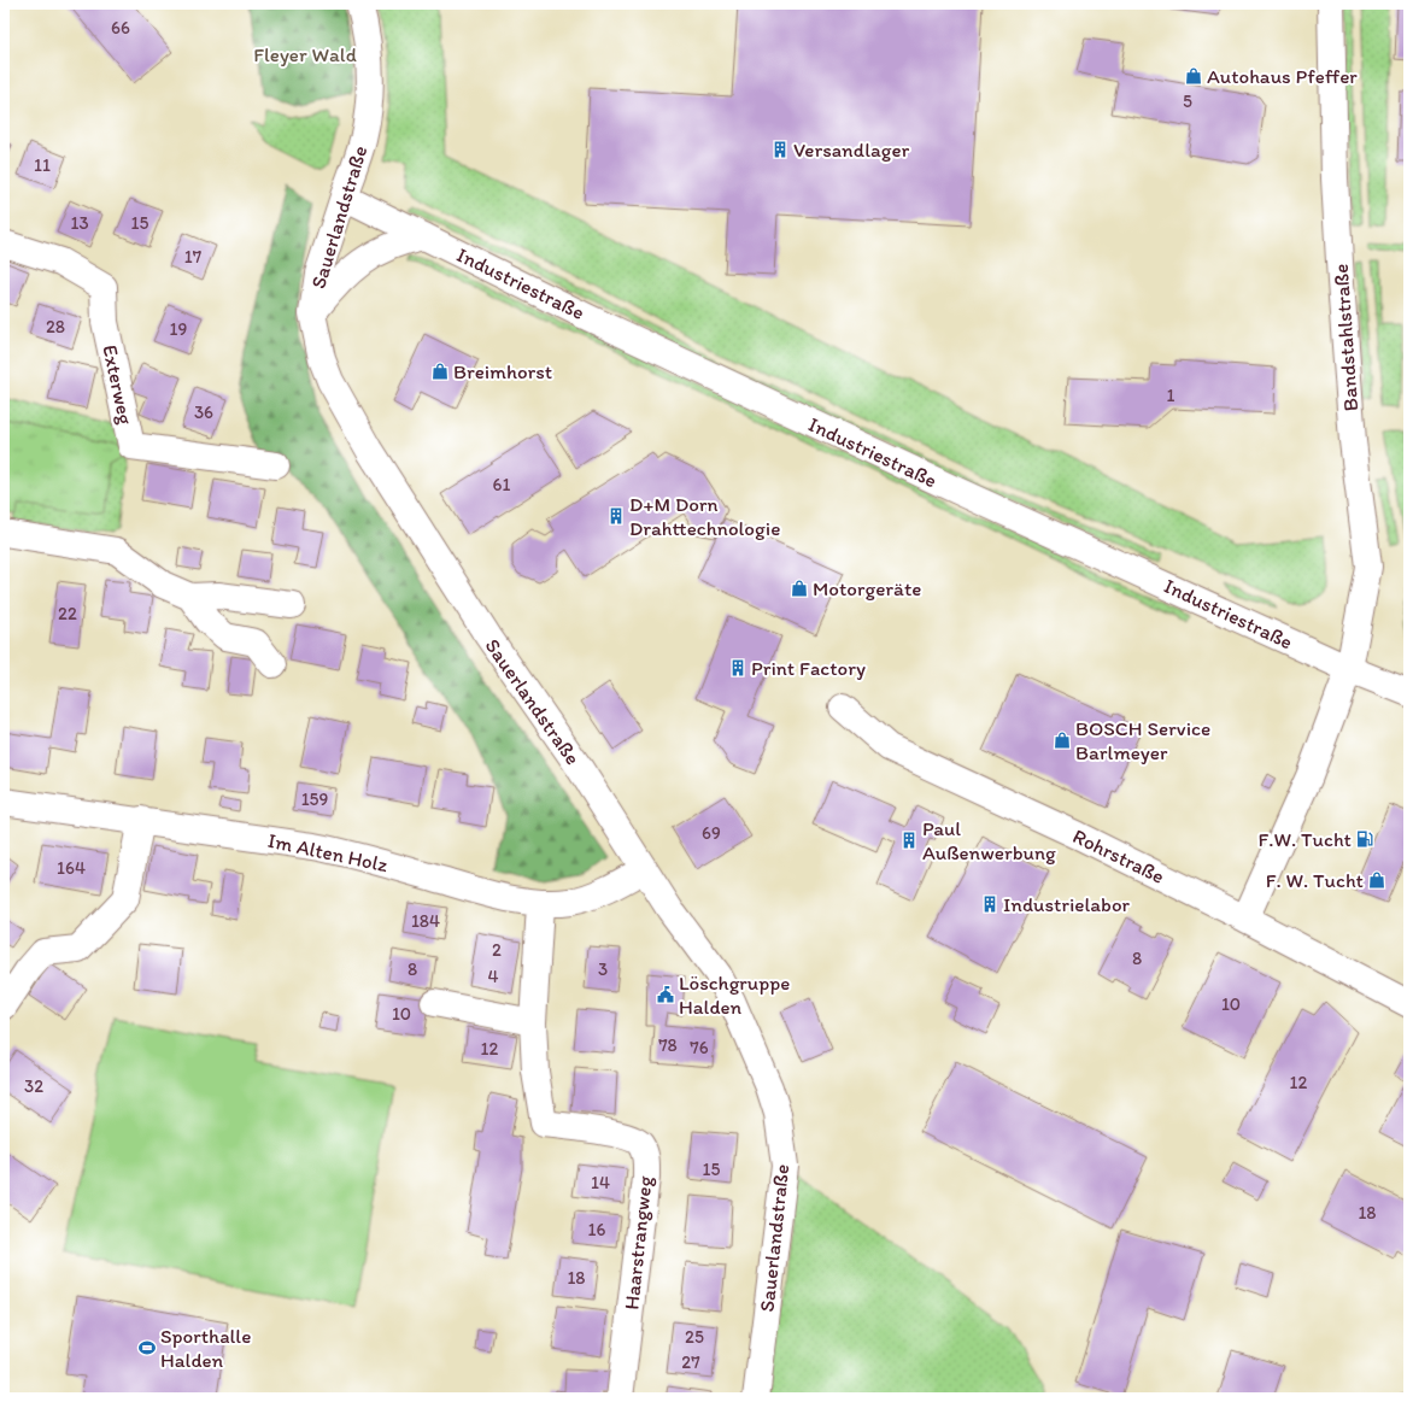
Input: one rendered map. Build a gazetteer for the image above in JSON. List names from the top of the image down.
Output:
{
  "streets": {
    "street": [
      "Sauerlandstraße",
      "Industriestraße",
      "Bandstahlstraße",
      "Exterweg",
      "Im Alten Holz",
      "Rohrstraße",
      "Haarstrangweg"
    ]
  },
  "crossings": [
    ["Sauerlandstraße", "Industriestraße"],
    ["Sauerlandstraße", "Im Alten Holz"],
    ["Industriestraße", "Bandstahlstraße"],
    ["Im Alten Holz", "Haarstrangweg"]
  ],
  "parks": ["Fleyer Wald"],
  "places": {
    "shop": [
      "Autohaus Pfeffer",
      "Breimhorst",
      "Motorgeräte",
      "BOSCH Service Barlmeyer",
      "F. W. Tucht"
    ],
    "building": [
      "Versandlager",
      "D+M Dorn Drahttechnologie",
      "Print Factory",
      "Paul Außenwerbung",
      "Industrielabor"
    ],
    "fuel station": ["F.W. Tucht"],
    "public building": ["Löschgruppe Halden"],
    "sports": ["Sporthalle Halden"]
  },
  "house_numbers": [
    "66",
    "5",
    "11",
    "13",
    "15",
    "17",
    "28",
    "19",
    "1",
    "36",
    "61",
    "22",
    "159",
    "69",
    "164",
    "184",
    "2",
    "8",
    "8",
    "3",
    "4",
    "10",
    "10",
    "78",
    "76",
    "12",
    "12",
    "32",
    "15",
    "14",
    "18",
    "16",
    "18",
    "25",
    "27"
  ]
}
